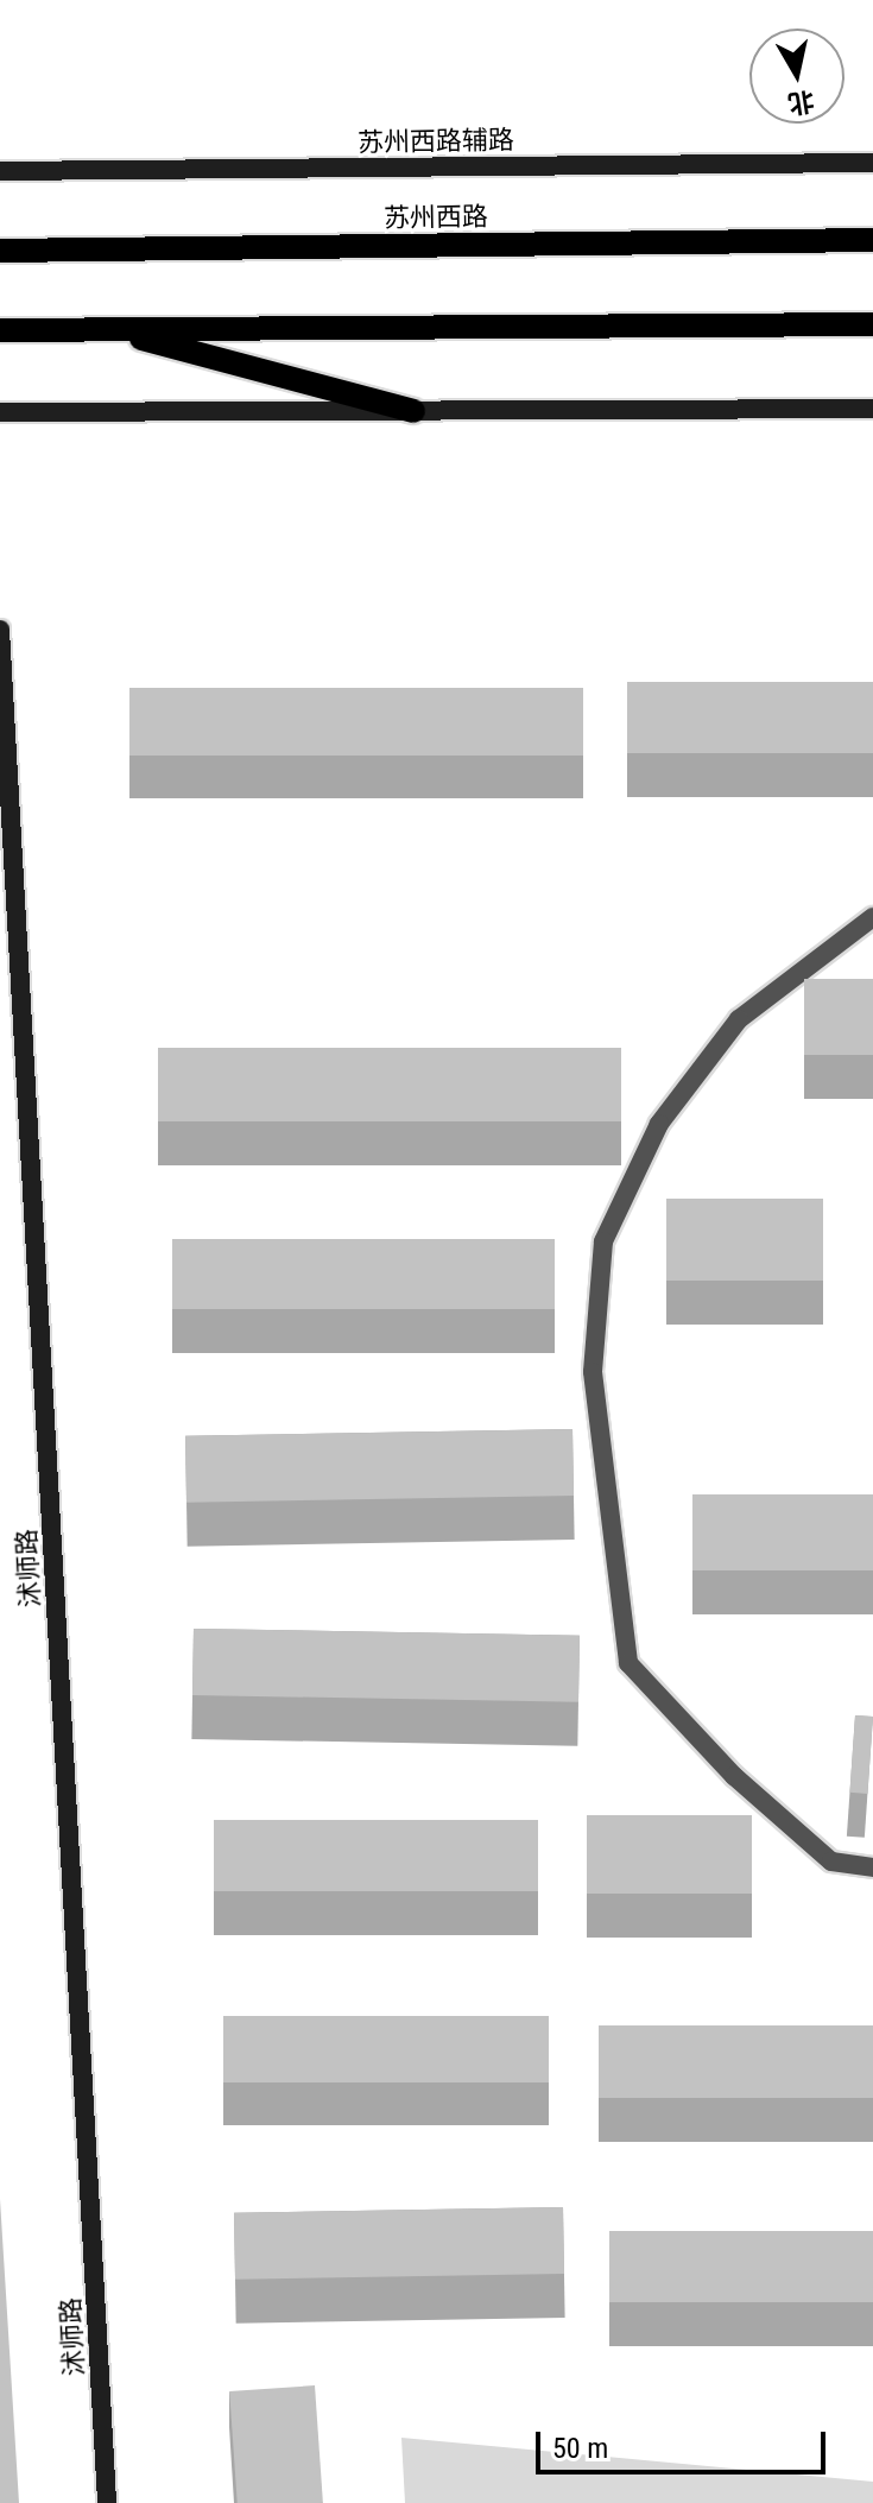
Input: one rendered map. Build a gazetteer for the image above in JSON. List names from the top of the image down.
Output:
{
  "streets": {
    "main road": ["苏州西路"],
    "street": ["苏州西路辅路", "沭师路"]
  },
  "scale_bar": "50 m",
  "north": "bottom"
}
